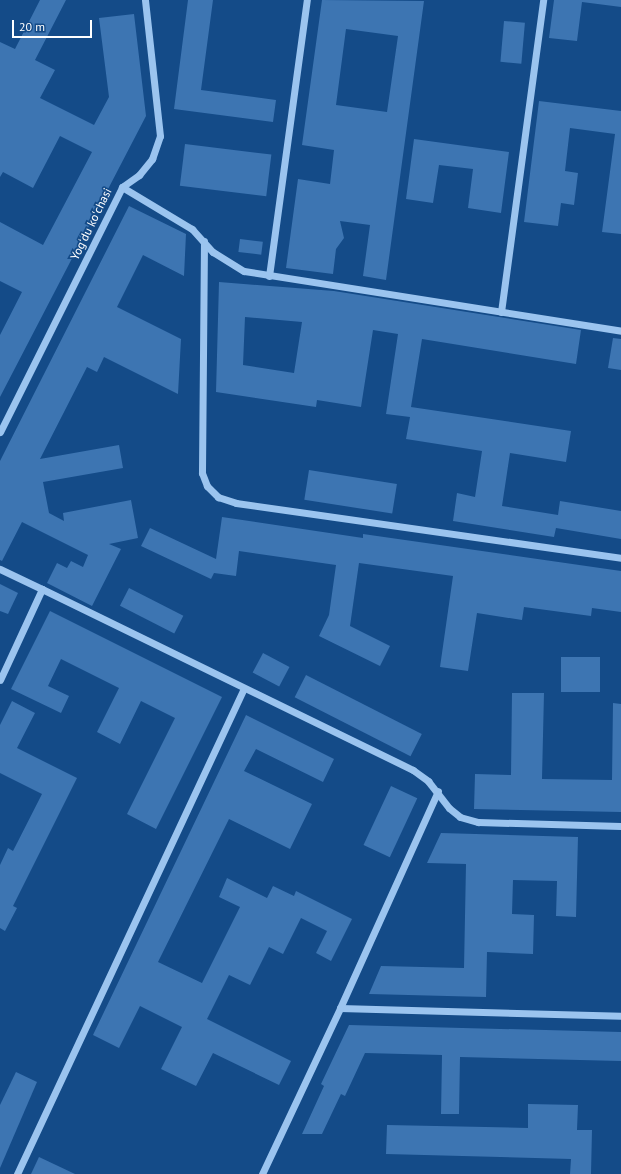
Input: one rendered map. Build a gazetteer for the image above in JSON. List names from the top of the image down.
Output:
{
  "streets": {
    "street": ["Yogʻdu koʻchasi"]
  },
  "scale_bar": "20 m"
}
